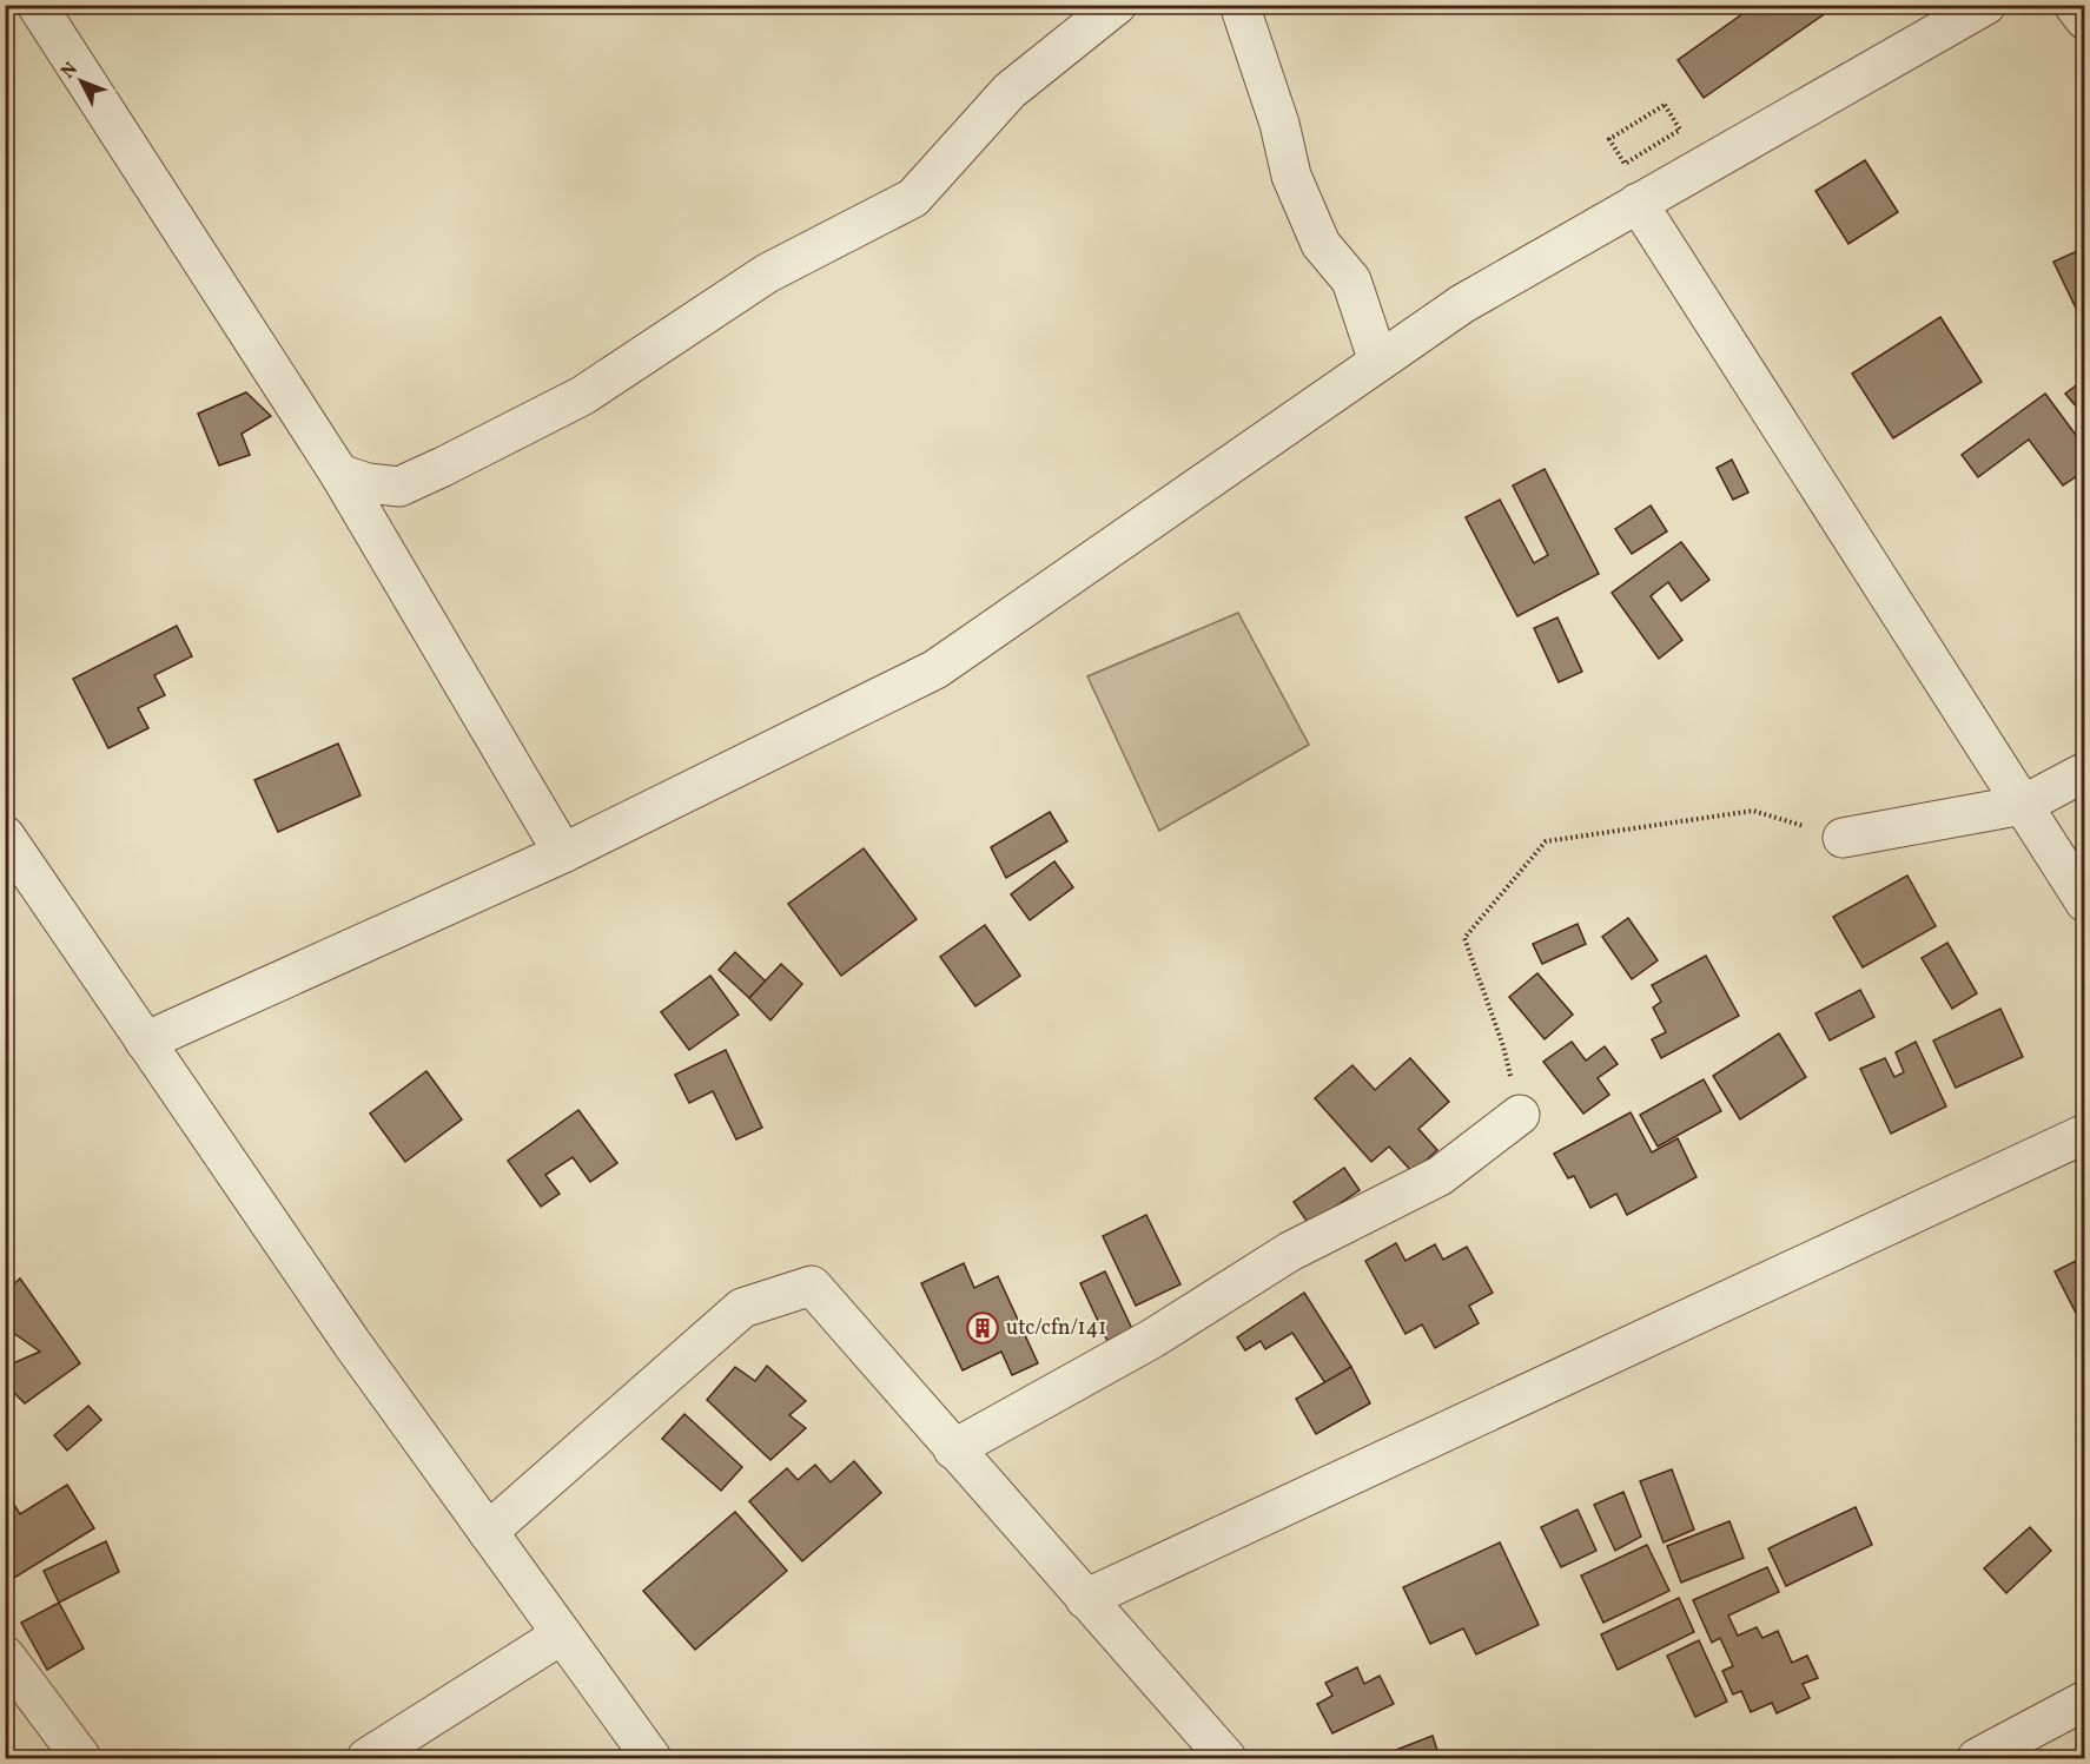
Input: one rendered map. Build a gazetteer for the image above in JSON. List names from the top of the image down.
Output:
{
  "places": {
    "building": ["utc/cfn/141"]
  },
  "north": "top left"
}
